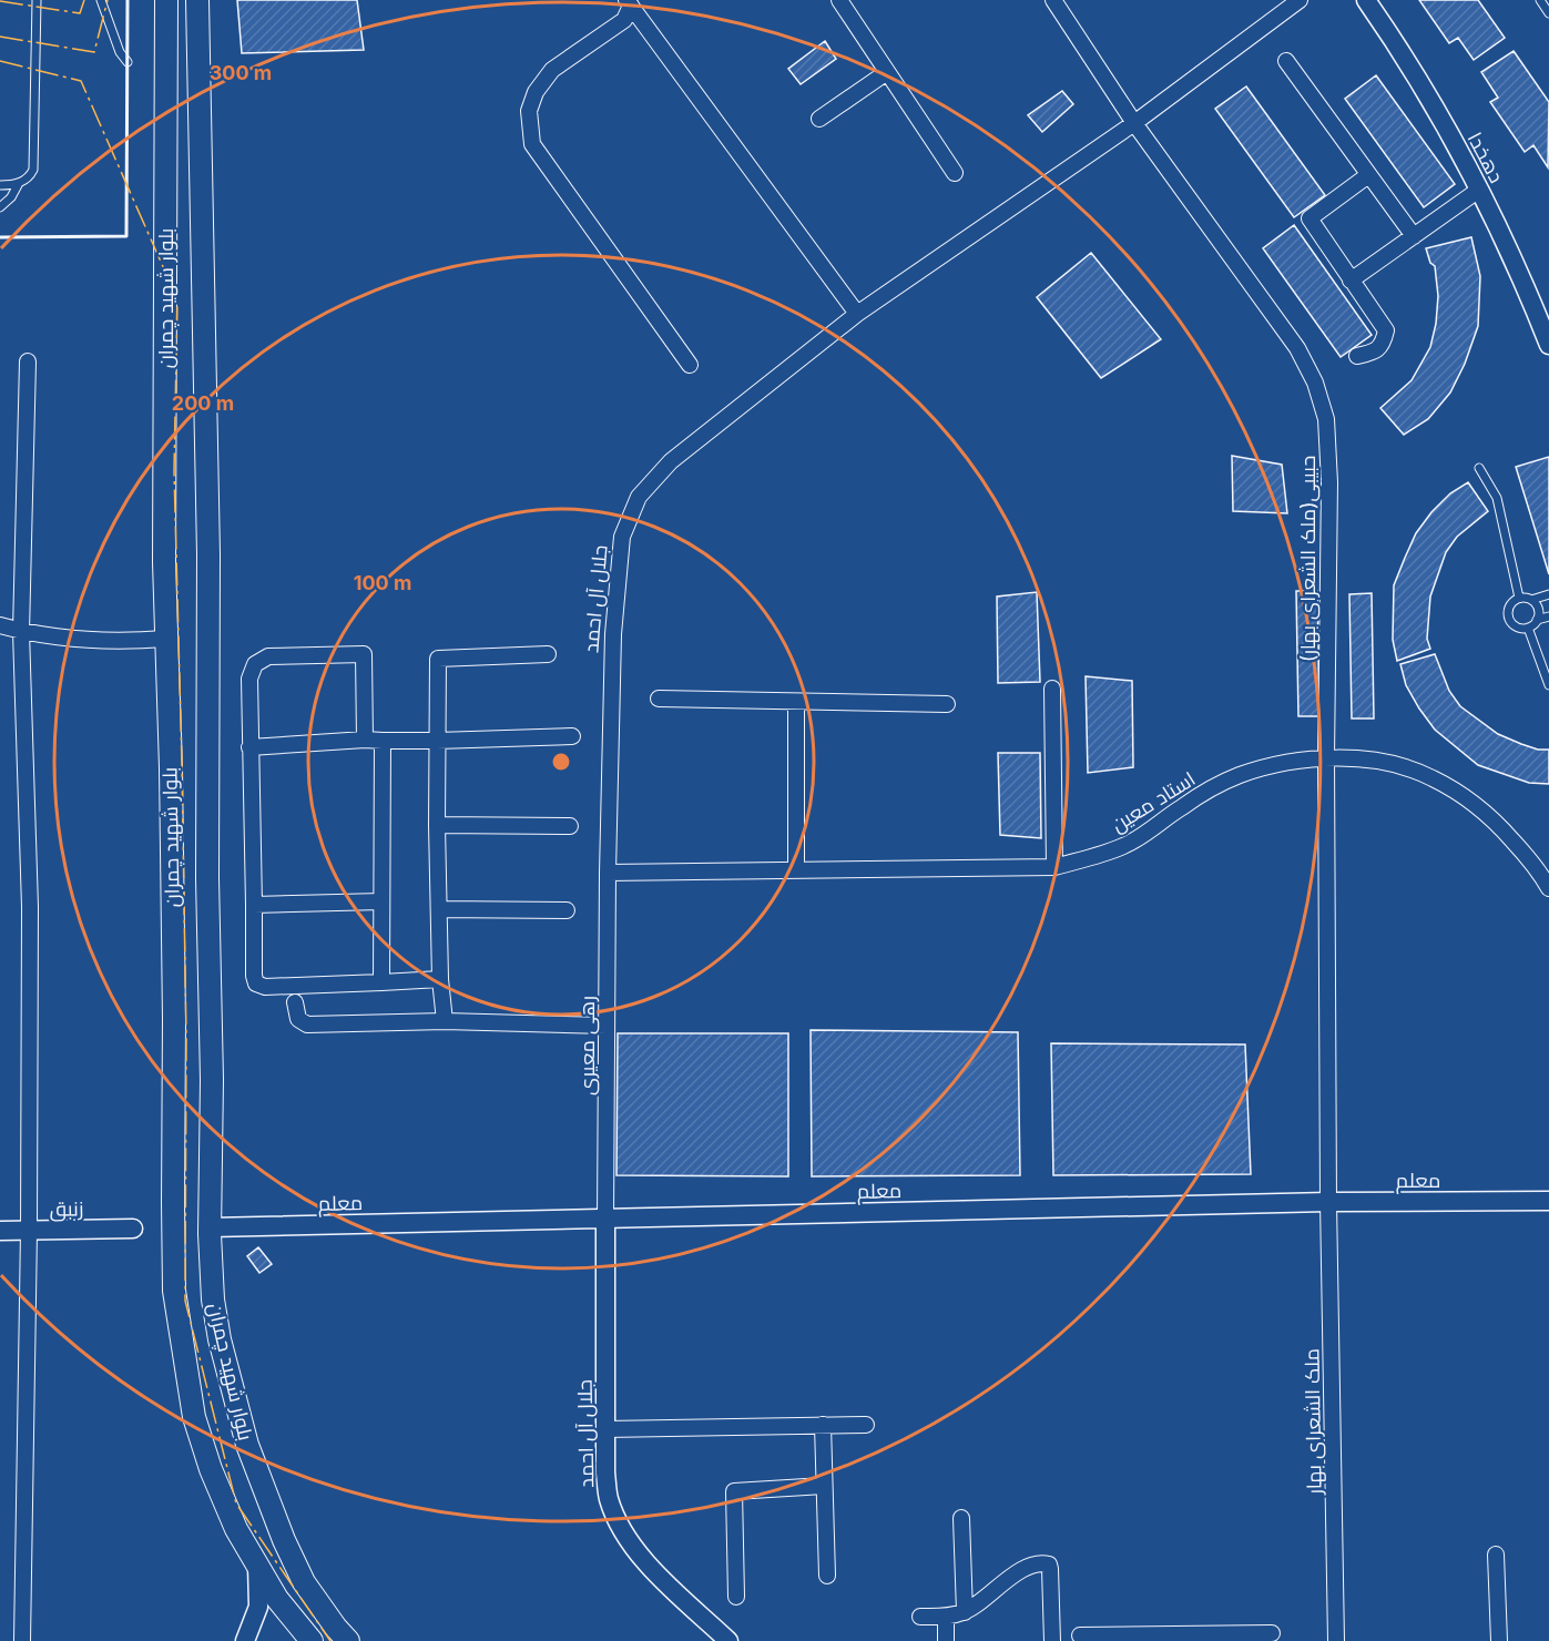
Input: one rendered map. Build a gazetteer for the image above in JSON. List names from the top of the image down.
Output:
{
  "streets": {
    "main road": ["بلوار شهید چمران"],
    "street": [
      "دهخدا",
      "حبیبی(ملک الشعرای بهار)",
      "جلال آل احمد",
      "استاد معین",
      "رهی معیری",
      "معلم",
      "زنبق",
      "ملک الشعرای بهار"
    ]
  },
  "crossings": [
    ["بلوار شهید چمران", "معلم"],
    ["حبیبی(ملک الشعرای بهار)", "جلال آل احمد"],
    ["حبیبی(ملک الشعرای بهار)", "استاد معین"],
    ["حبیبی(ملک الشعرای بهار)", "معلم"],
    ["حبیبی(ملک الشعرای بهار)", "ملک الشعرای بهار"],
    ["جلال آل احمد", "استاد معین"],
    ["جلال آل احمد", "رهی معیری"],
    ["جلال آل احمد", "معلم"],
    ["استاد معین", "رهی معیری"],
    ["رهی معیری", "معلم"],
    ["معلم", "ملک الشعرای بهار"]
  ],
  "rings": ["300 m", "200 m", "100 m"]
}
